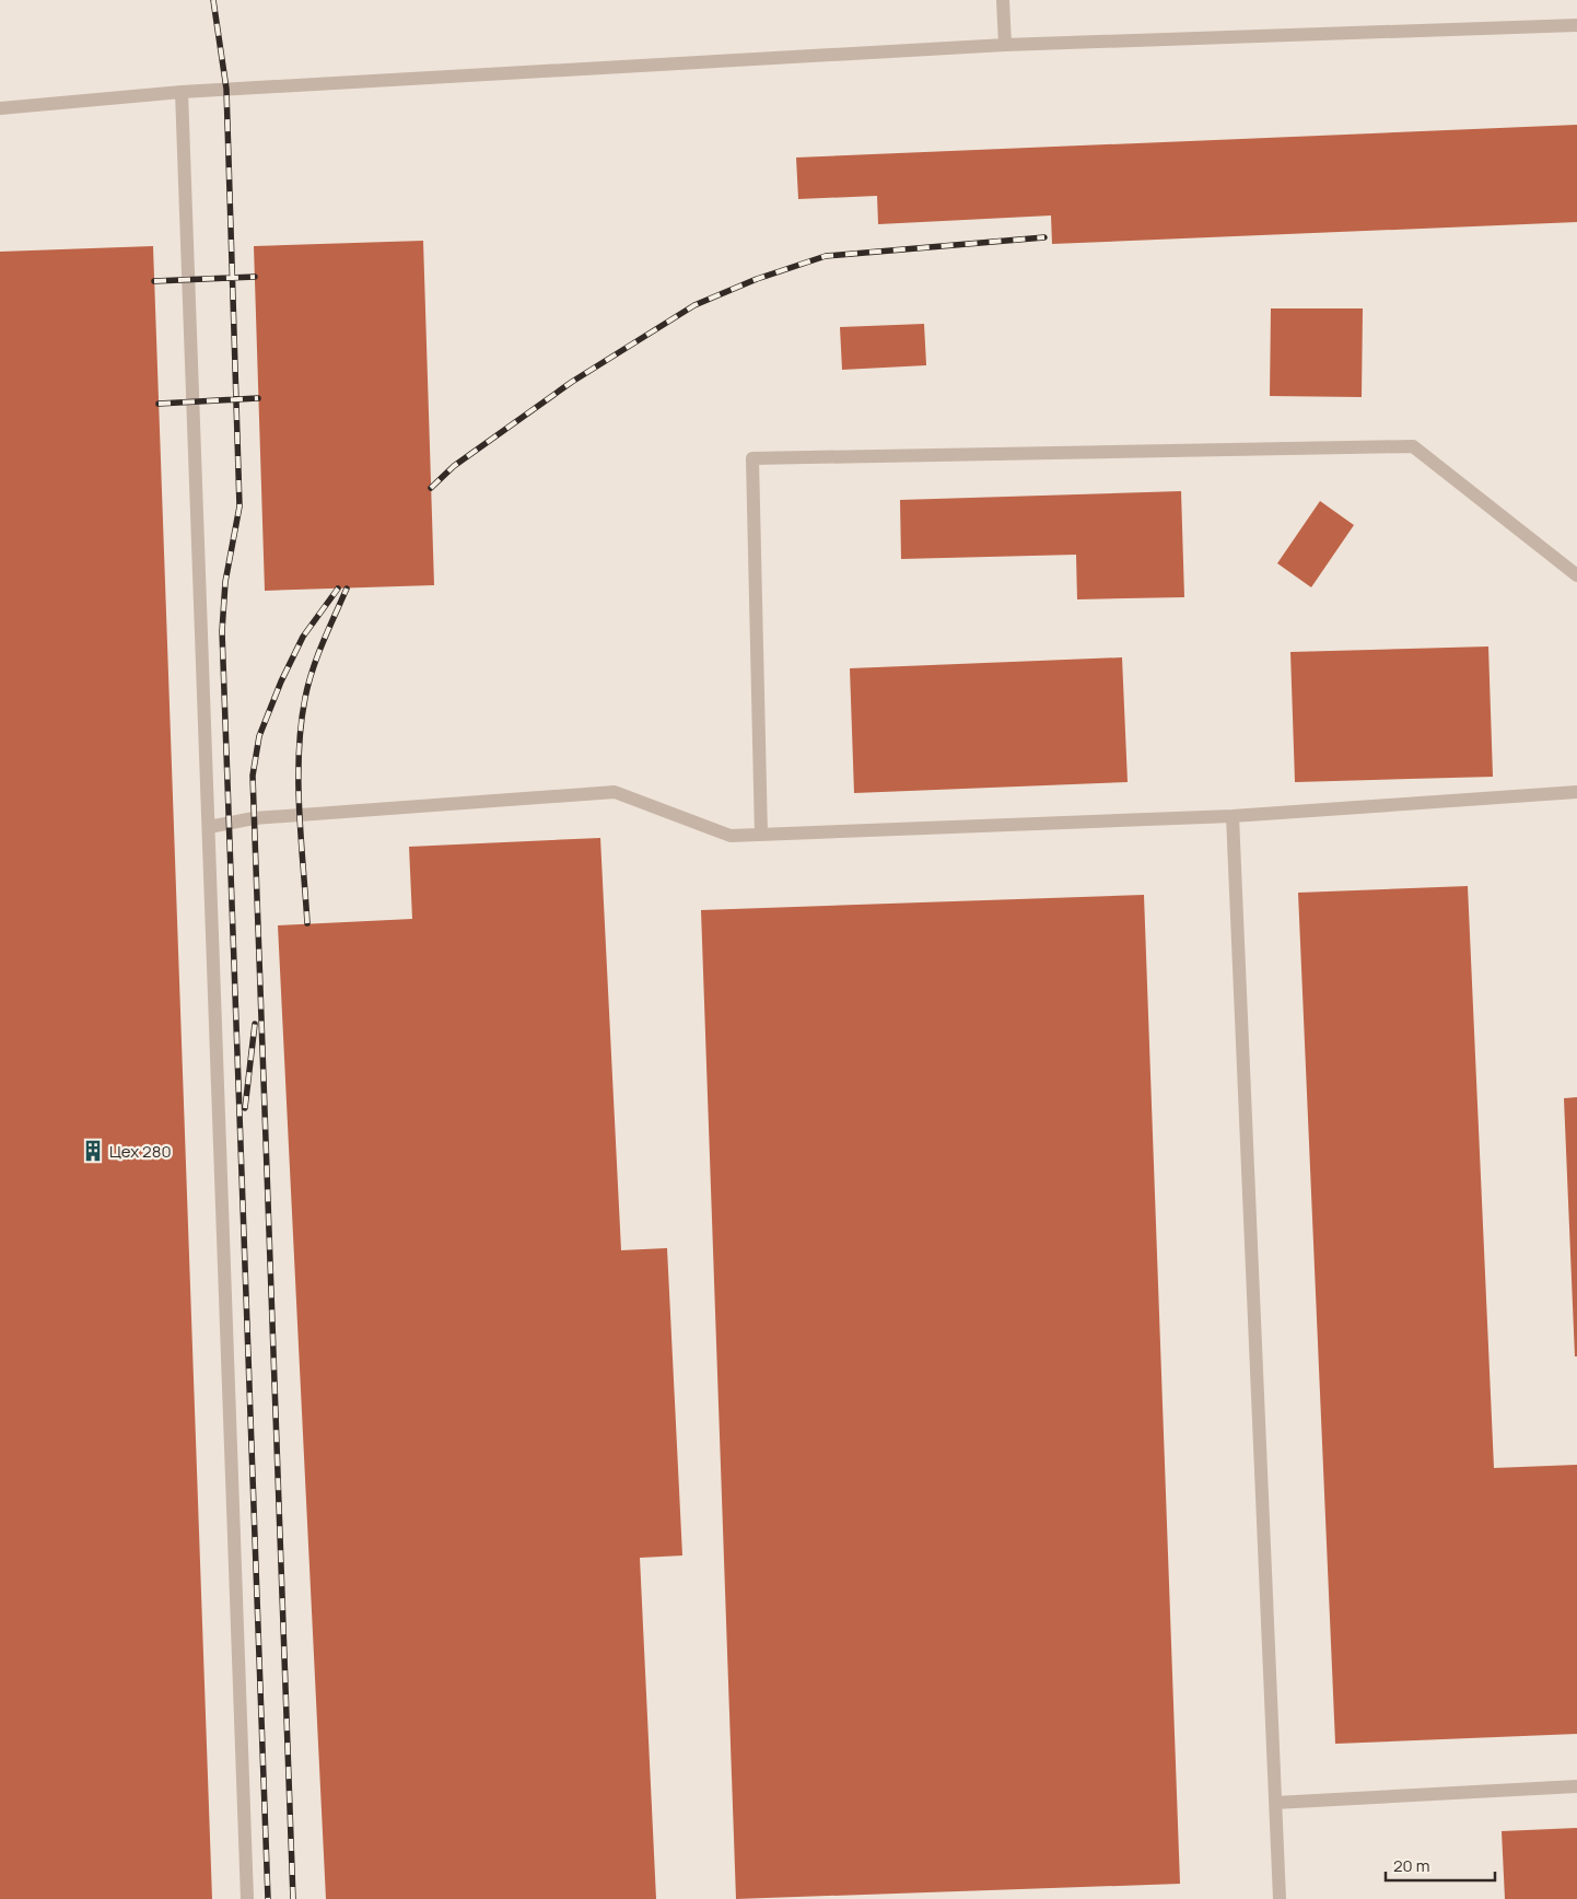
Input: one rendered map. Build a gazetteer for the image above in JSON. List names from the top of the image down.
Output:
{
  "places": {
    "building": ["Цех 280"]
  },
  "scale_bar": "20 m"
}
